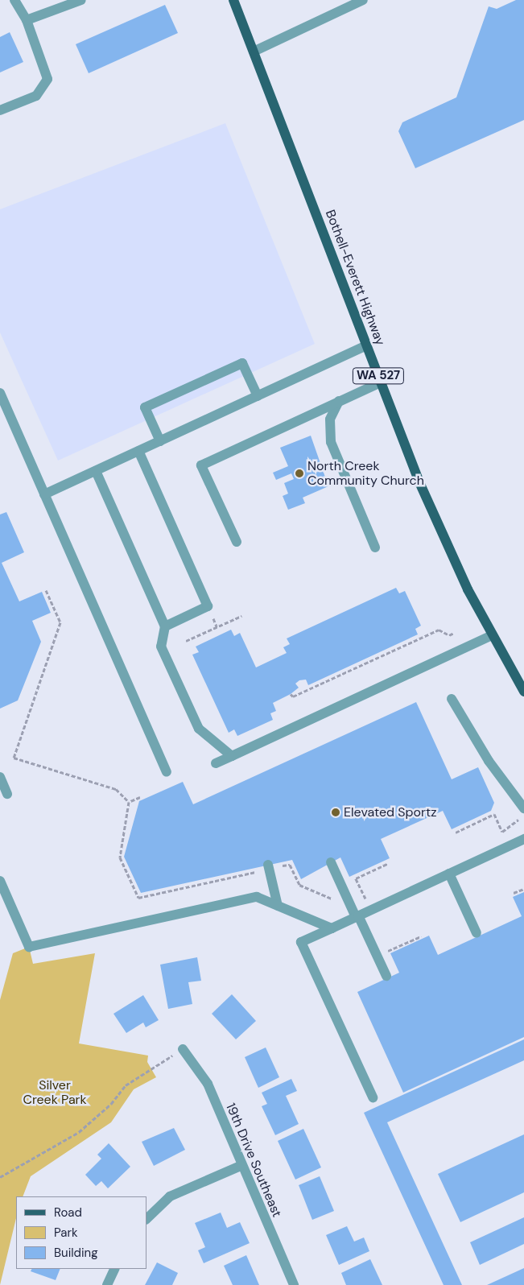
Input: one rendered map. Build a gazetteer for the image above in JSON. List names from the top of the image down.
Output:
{
  "streets": {
    "main road": ["Bothell-Everett Highway", "WA 527"],
    "street": ["19th Drive Southeast"]
  },
  "parks": ["Silver Creek Park"],
  "places": ["North Creek Community Church", "Elevated Sportz"],
  "legend": ["Road", "Park", "Building"]
}
